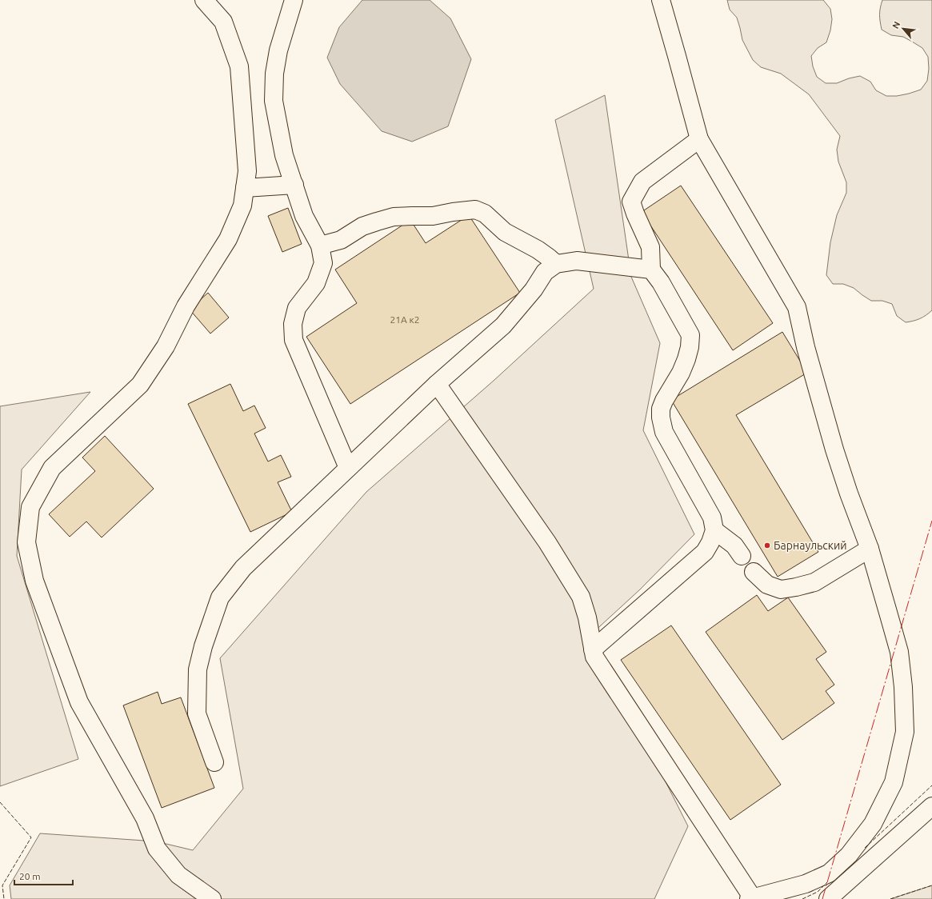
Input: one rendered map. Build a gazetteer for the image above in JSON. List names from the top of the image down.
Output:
{
  "places": ["Барнаульский"],
  "house_numbers": ["21А к2"],
  "scale_bar": "20 m",
  "north": "top left"
}
